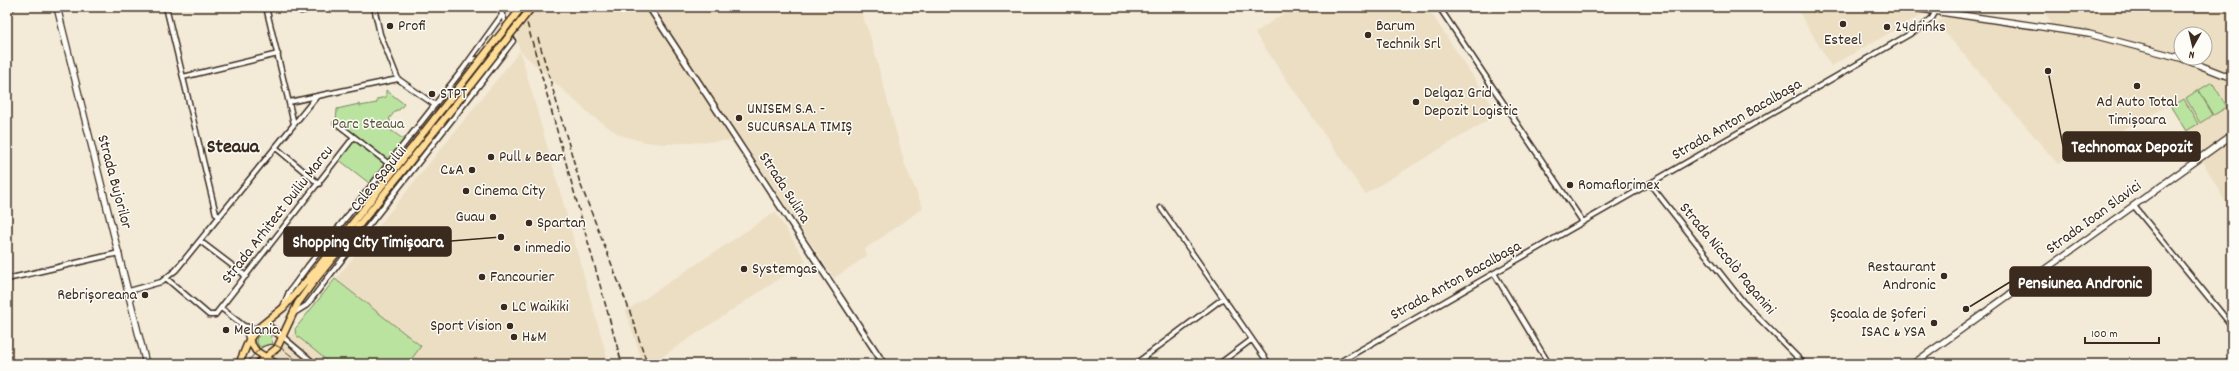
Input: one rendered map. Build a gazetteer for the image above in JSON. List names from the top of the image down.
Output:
{
  "streets": {
    "main road": ["Calea Șagului", "Strada Bujorilor", "Strada Ioan Slavici"],
    "street": [
      "Strada Anton Bacalbașa",
      "Strada Sulina",
      "Strada Arhitect Duiliu Marcu",
      "Strada Niccolò Paganini"
    ]
  },
  "crossings": [
    ["Strada Anton Bacalbașa", "Strada Niccolò Paganini"],
    ["Calea Șagului", "Strada Arhitect Duiliu Marcu"]
  ],
  "districts": ["Steaua"],
  "parks": ["Parc Steaua"],
  "places": [
    "Esteel",
    "Profi",
    "24drinks",
    "Barum Technik Srl",
    "Technomax Depozit",
    "Ad Auto Total Timișoara",
    "STPT",
    "Delgaz Grid Depozit Logistic",
    "UNISEM S.A. - SUCURSALA TIMIȘ",
    "Pull & Bear",
    "C&A",
    "Romaflorimex",
    "Cinema City",
    "Guau",
    "Spartan",
    "Shopping City Timișoara",
    "inmedio",
    "Systemgas",
    "Restaurant Andronic",
    "Fancourier",
    "Rebrișoreana",
    "LC Waikiki",
    "Pensiunea Andronic",
    "Școala de Șoferi ISAC & YSA",
    "Sport Vision",
    "Melania",
    "H&M"
  ],
  "scale_bar": "100 m",
  "north": "bottom"
}
